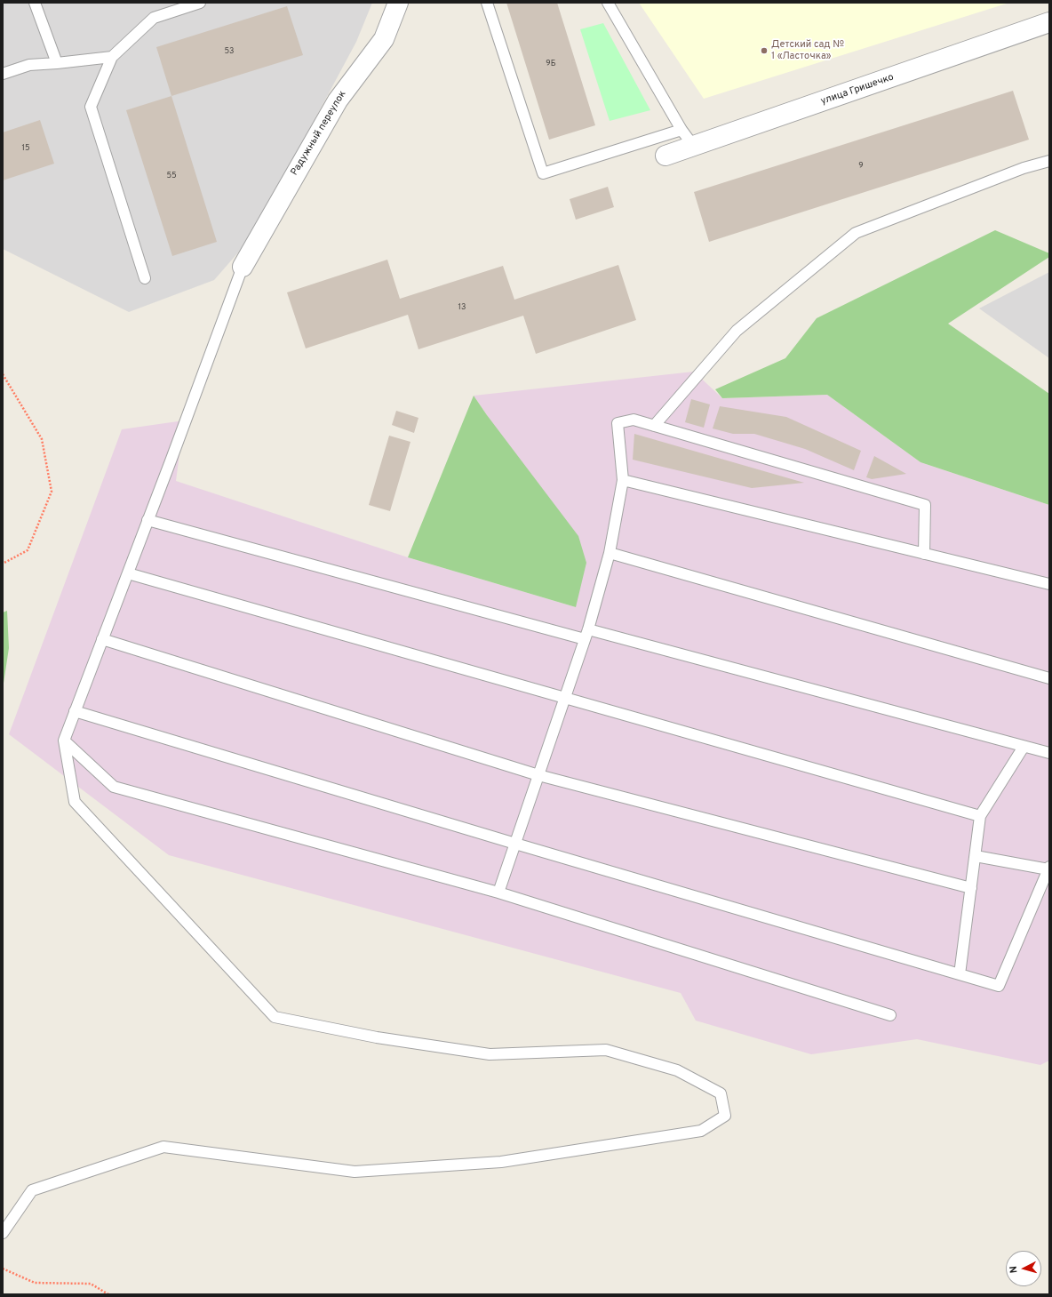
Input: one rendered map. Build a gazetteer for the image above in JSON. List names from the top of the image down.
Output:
{
  "streets": {
    "street": ["улица Гришечко", "Радужный переулок"]
  },
  "places": ["Детский сад № 1 «Ласточка»"],
  "house_numbers": [
    "53",
    "9Б",
    "15",
    "9",
    "55",
    "13"
  ],
  "north": "left"
}
